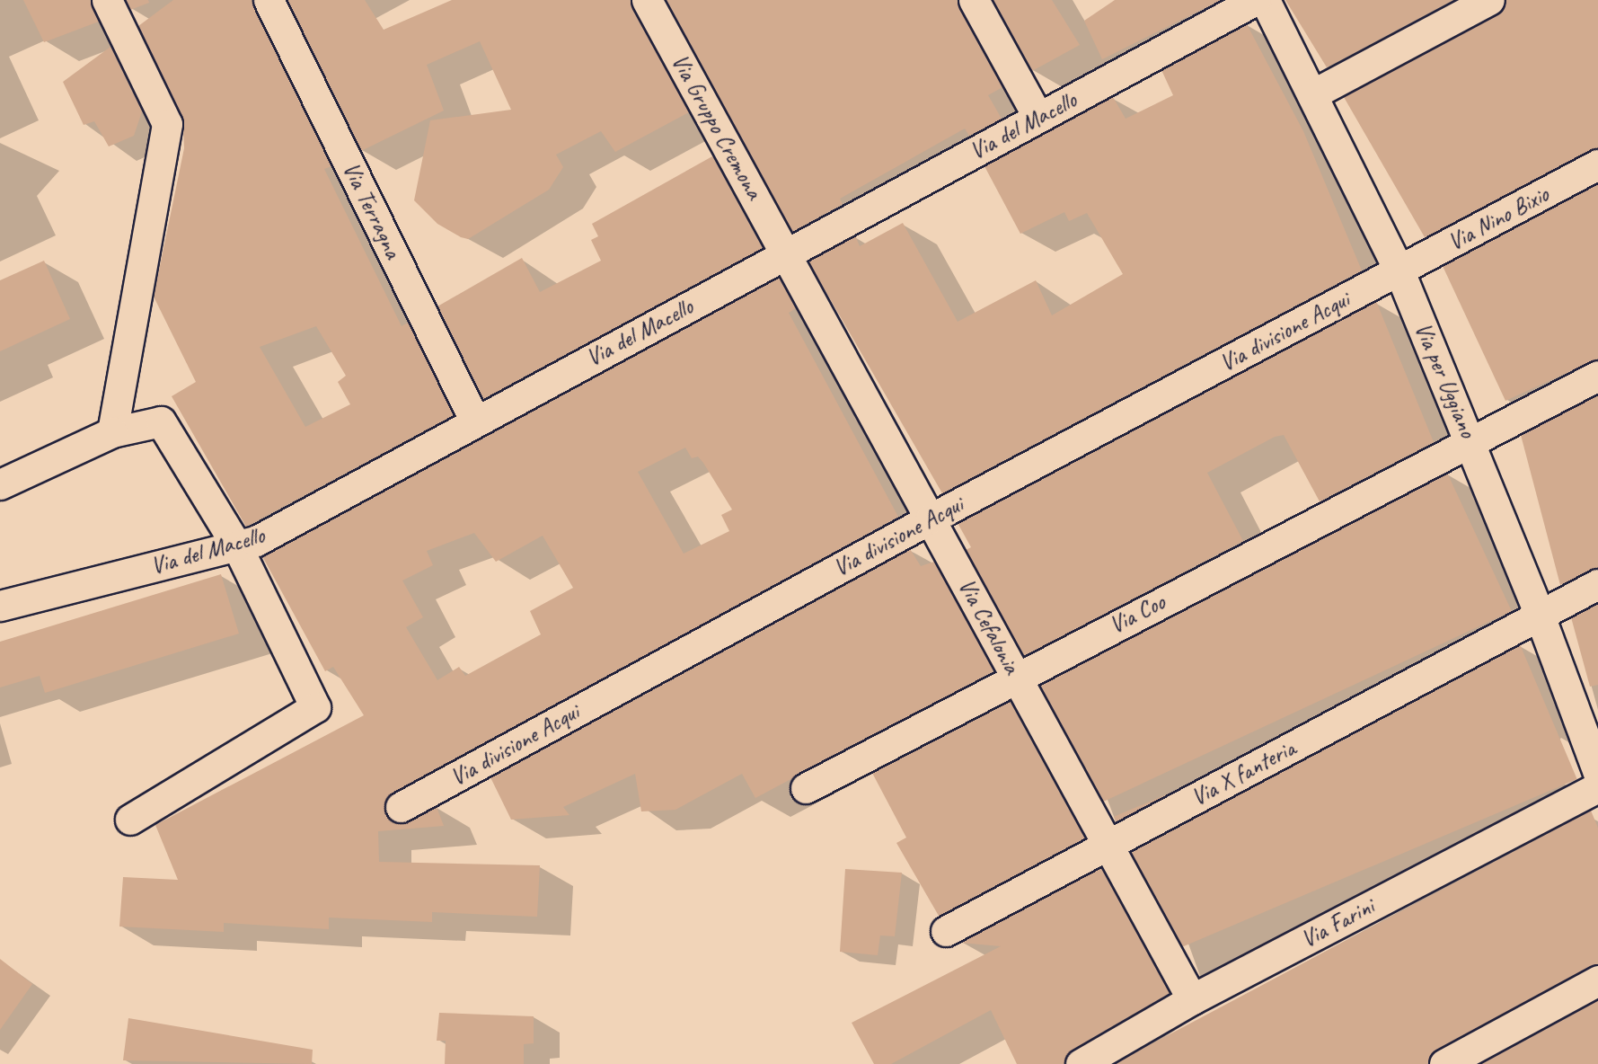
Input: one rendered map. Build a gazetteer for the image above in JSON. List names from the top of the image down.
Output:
{
  "streets": {
    "street": [
      "Via del Macello",
      "Via Gruppo Cremona",
      "Via Terragna",
      "Via Nino Bixio",
      "Via divisione Acqui",
      "Via per Uggiano",
      "Via Coo",
      "Via Cefalonia",
      "Via X fanteria",
      "Via Farini"
    ]
  },
  "crossings": [
    ["Via del Macello", "Via Gruppo Cremona"],
    ["Via del Macello", "Via Terragna"],
    ["Via del Macello", "Via Cefalonia"],
    ["Via Gruppo Cremona", "Via Cefalonia"],
    ["Via Nino Bixio", "Via divisione Acqui"],
    ["Via Nino Bixio", "Via per Uggiano"],
    ["Via divisione Acqui", "Via per Uggiano"],
    ["Via divisione Acqui", "Via Cefalonia"],
    ["Via per Uggiano", "Via Coo"],
    ["Via per Uggiano", "Via X fanteria"],
    ["Via Coo", "Via Cefalonia"],
    ["Via Cefalonia", "Via X fanteria"],
    ["Via Cefalonia", "Via Farini"]
  ]
}
